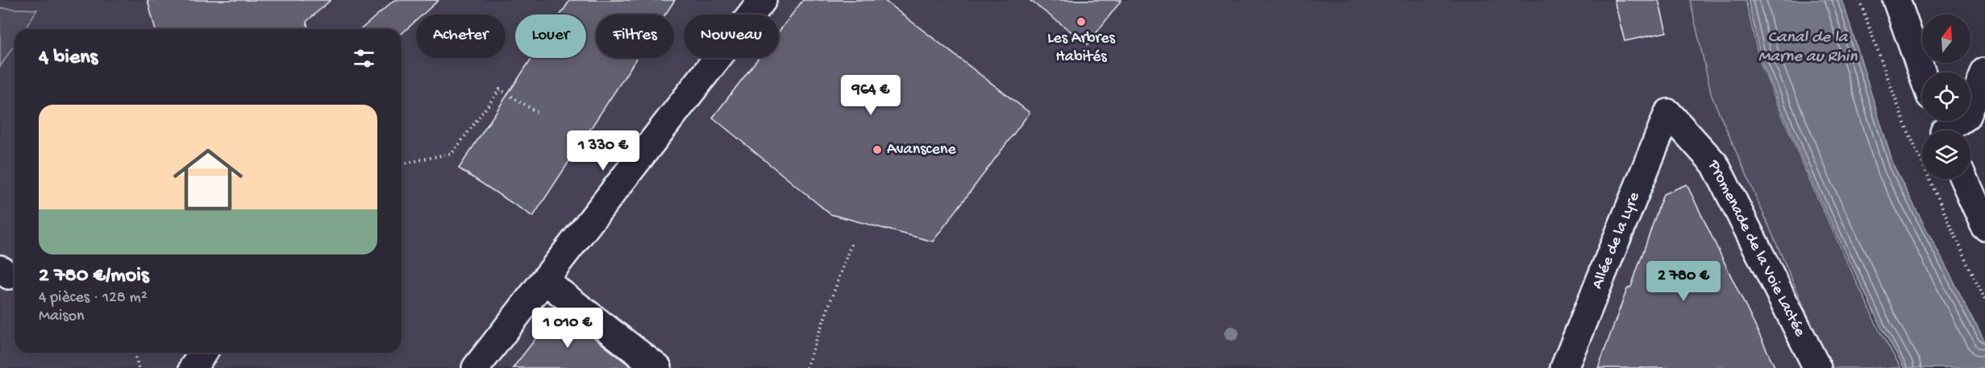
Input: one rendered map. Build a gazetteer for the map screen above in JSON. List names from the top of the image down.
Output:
{
  "streets": {
    "street": ["Allée de la Lyre", "Promenade de la Voie Lactée"]
  },
  "crossings": [
    ["Allée de la Lyre", "Promenade de la Voie Lactée"]
  ],
  "water": ["Canal de la Marne au Rhin"],
  "places": ["Les Arbres Habités", "Avanscene"],
  "north": "top",
  "page": {
    "chip": [
      "Acheter",
      "Louer",
      "Filtres",
      "Nouveau"
    ],
    "heading": "4 biens",
    "price": [
      "964 €",
      "1 330 €",
      "2 780 €",
      "1 010 €"
    ],
    "list": [
      {
        "name": "2 780 €/mois",
        "note": "4 pièces · 128 m² · Maison"
      }
    ]
  }
}
